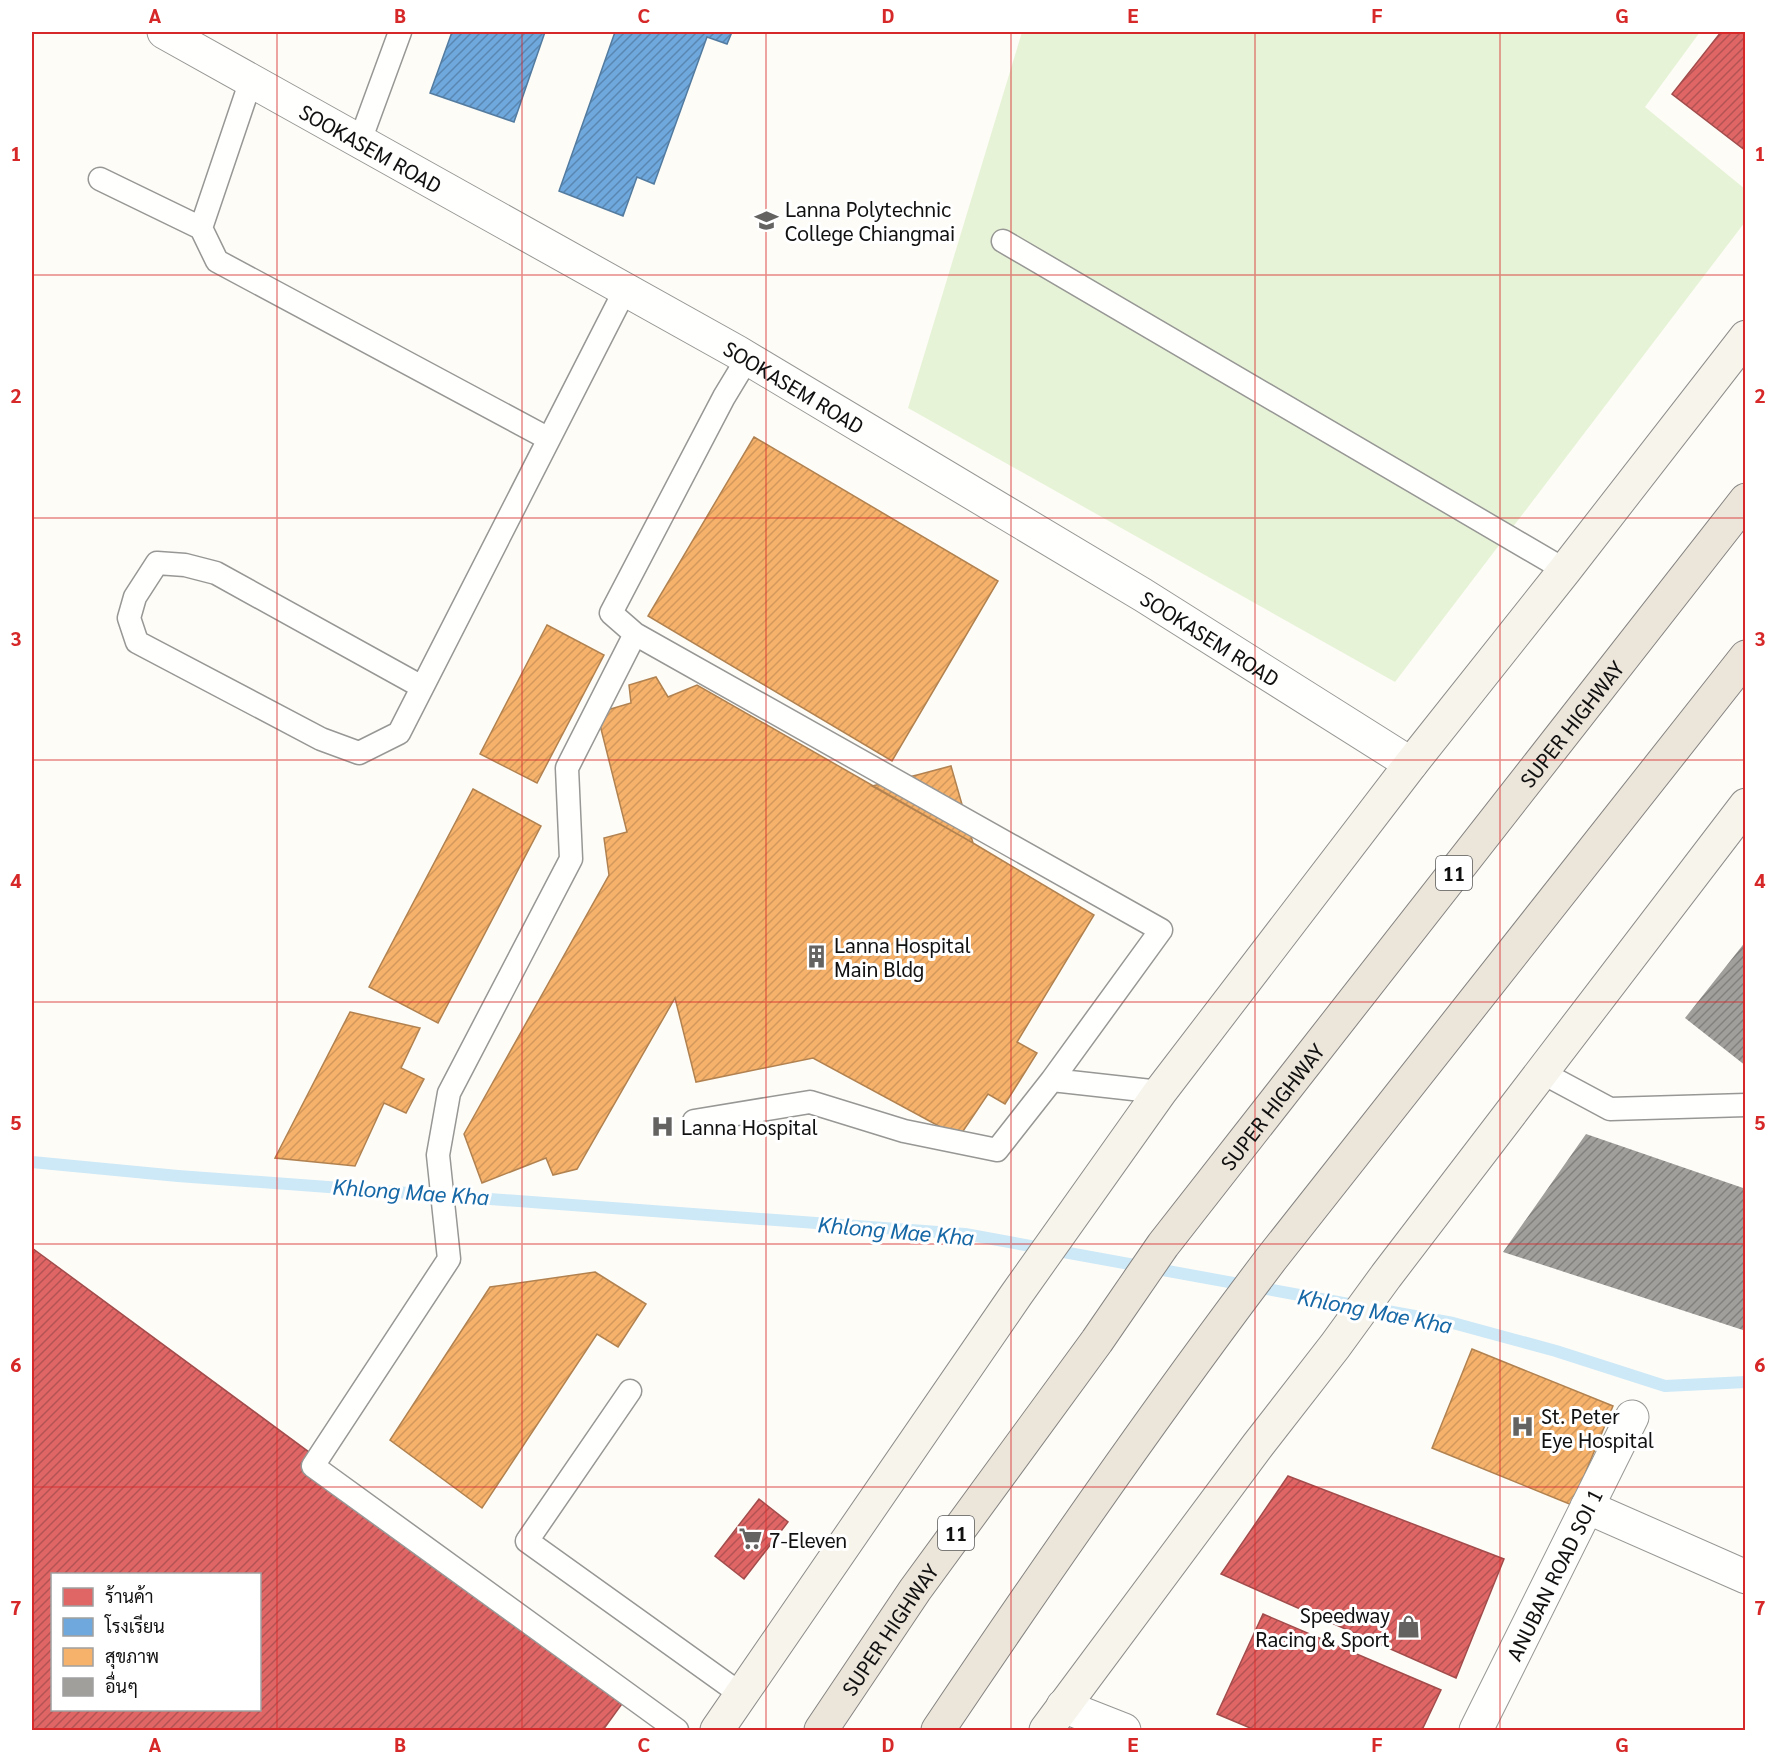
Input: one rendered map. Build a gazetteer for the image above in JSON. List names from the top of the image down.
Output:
{
  "streets": {
    "highway": ["SUPER HIGHWAY", "11"],
    "street": ["SOOKASEM ROAD", "ANUBAN ROAD SOI 1"]
  },
  "water": ["Khlong Mae Kha"],
  "places": {
    "school or university": ["Lanna Polytechnic College Chiangmai"],
    "building": ["Lanna Hospital Main Bldg"],
    "hospital": ["Lanna Hospital", "St. Peter Eye Hospital"],
    "supermarket": ["7-Eleven"],
    "shop": ["Speedway Racing & Sport"]
  },
  "legend": [
    "ร้านค้า",
    "โรงเรียน",
    "สุขภาพ",
    "อื่นๆ"
  ],
  "grid": {
    "columns": [
      "A",
      "B",
      "C",
      "D",
      "E",
      "F",
      "G"
    ],
    "rows": [
      "1",
      "2",
      "3",
      "4",
      "5",
      "6",
      "7"
    ]
  }
}
